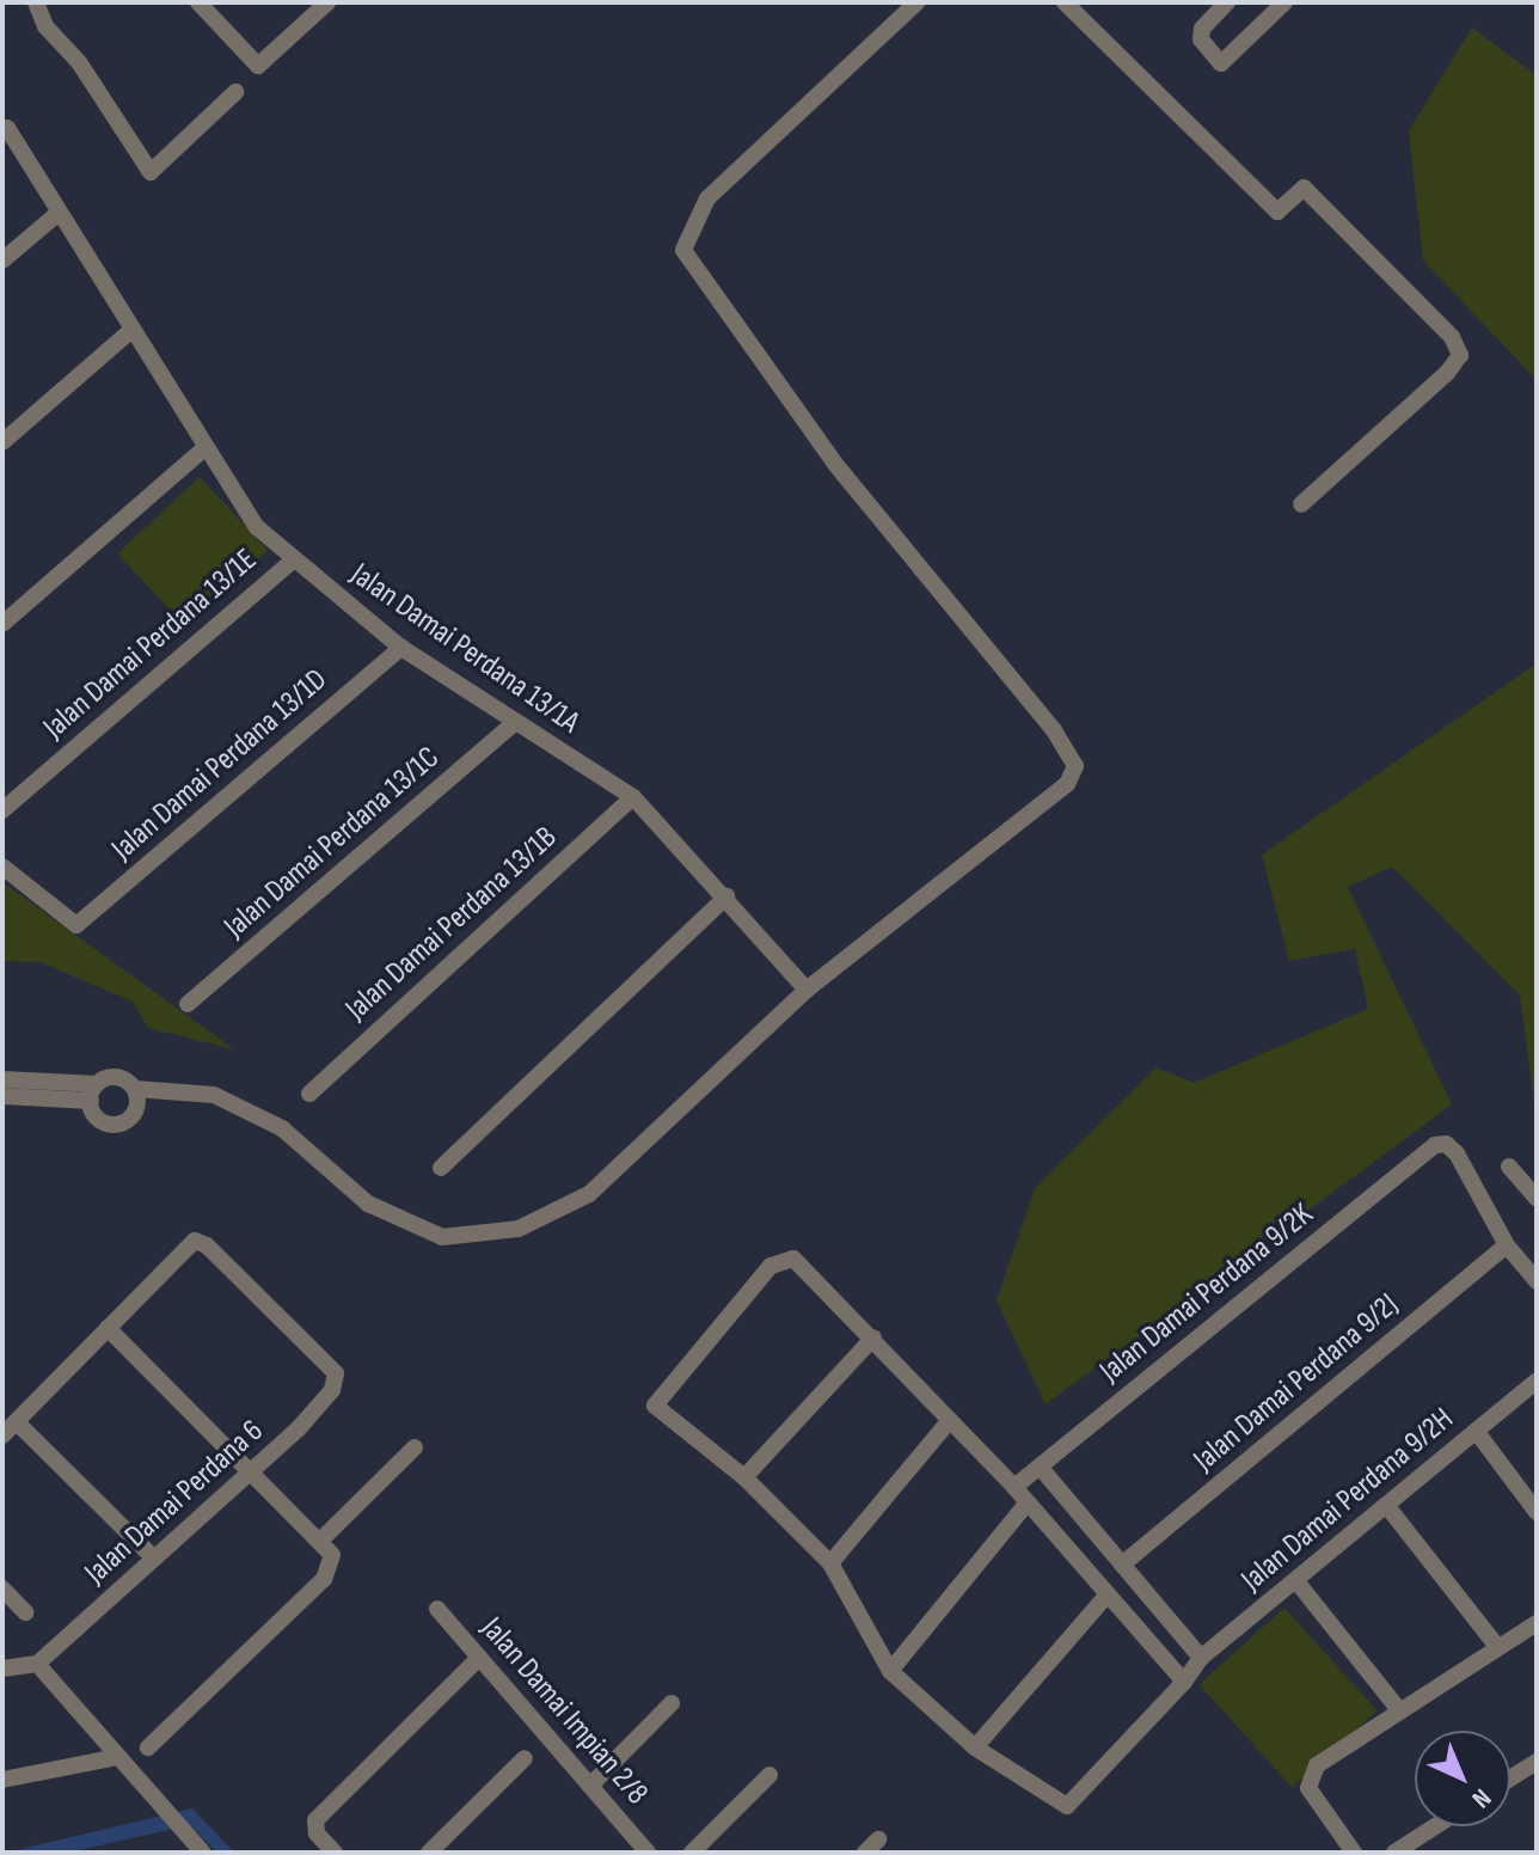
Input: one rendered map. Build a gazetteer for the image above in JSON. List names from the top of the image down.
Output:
{
  "streets": {
    "street": [
      "Jalan Damai Perdana 13/1E",
      "Jalan Damai Perdana 13/1A",
      "Jalan Damai Perdana 13/1D",
      "Jalan Damai Perdana 13/1C",
      "Jalan Damai Perdana 13/1B",
      "Jalan Damai Perdana 9/2K",
      "Jalan Damai Perdana 9/2J",
      "Jalan Damai Perdana 9/2H",
      "Jalan Damai Perdana 6",
      "Jalan Damai Impian 2/8"
    ]
  },
  "crossings": [
    ["Jalan Damai Perdana 13/1E", "Jalan Damai Perdana 13/1A"],
    ["Jalan Damai Perdana 13/1A", "Jalan Damai Perdana 13/1D"],
    ["Jalan Damai Perdana 13/1A", "Jalan Damai Perdana 13/1C"],
    ["Jalan Damai Perdana 13/1A", "Jalan Damai Perdana 13/1B"],
    ["Jalan Damai Perdana 9/2K", "Jalan Damai Perdana 9/2J"]
  ],
  "north": "bottom right"
}
